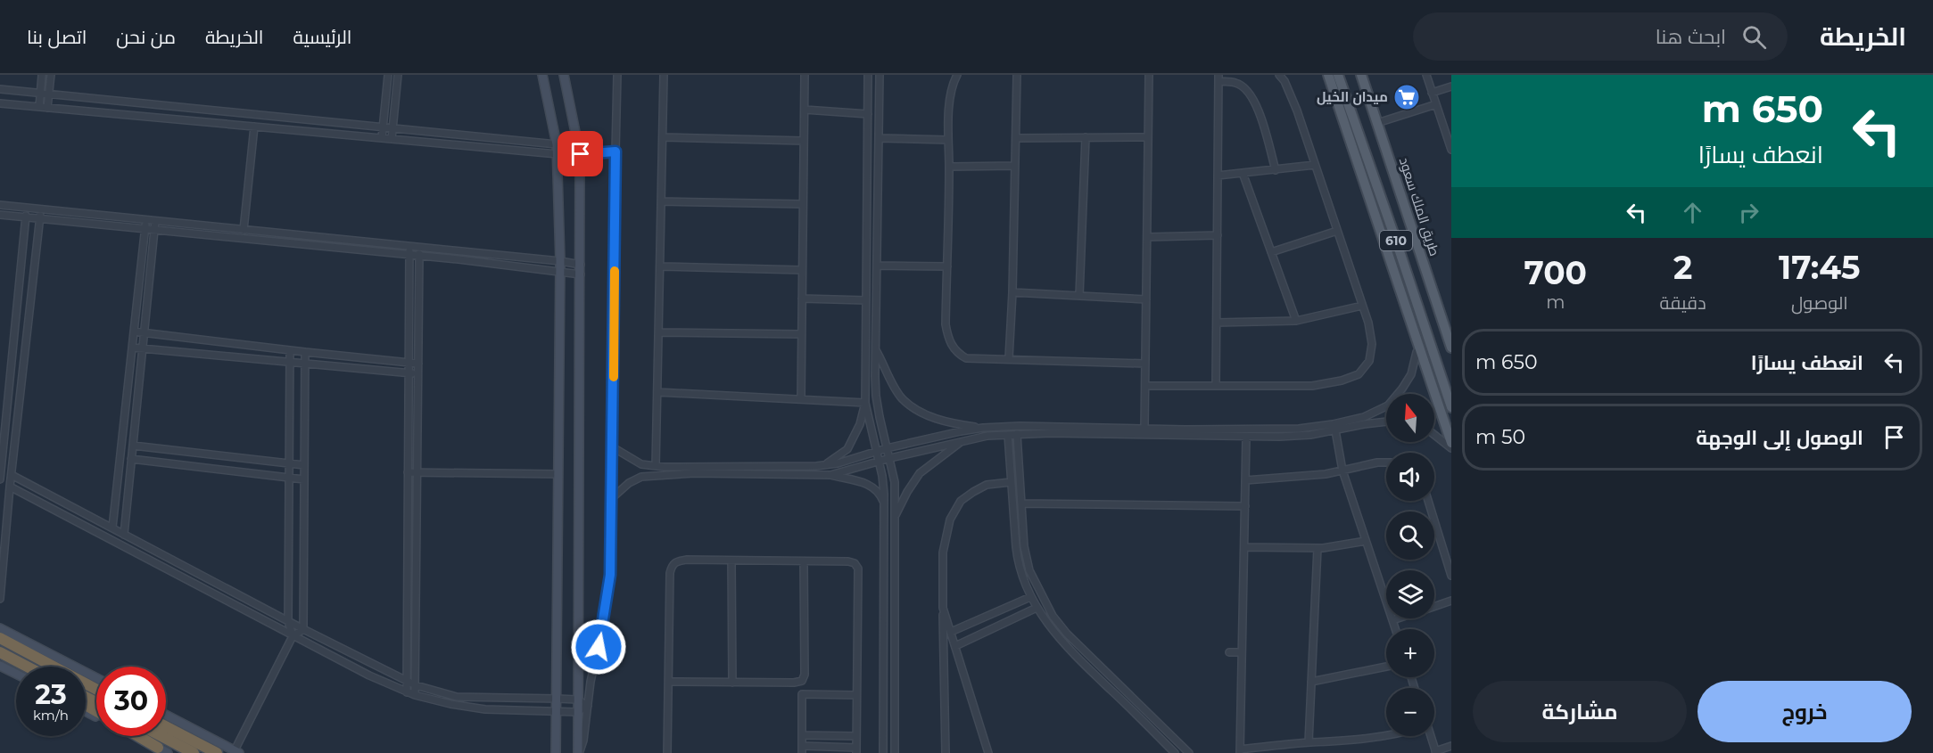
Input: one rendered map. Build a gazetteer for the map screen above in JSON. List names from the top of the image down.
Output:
{
  "streets": {
    "main road": ["طريق الملك سعود", "610"]
  },
  "places": {
    "supermarket": ["ميدان الخيل"]
  },
  "north": "top",
  "page": {
    "header": "الخريطة",
    "search": "ابحث هنا",
    "nav": [
      "الرئيسية",
      "الخريطة",
      "من نحن",
      "اتصل بنا"
    ],
    "turn": ["650 m", "انعطف يسارًا"],
    "eta": [
      "17:45",
      "الوصول",
      "2",
      "دقيقة",
      "700",
      "m"
    ],
    "list": [
      {
        "name": "انعطف يسارًا",
        "value": "650 m"
      },
      {
        "name": "الوصول إلى الوجهة",
        "value": "50 m"
      }
    ],
    "map_buttons": ["+", "−"],
    "speed": "23 km/h",
    "limit": "30",
    "buttons": ["خروج", "مشاركة"]
  }
}
